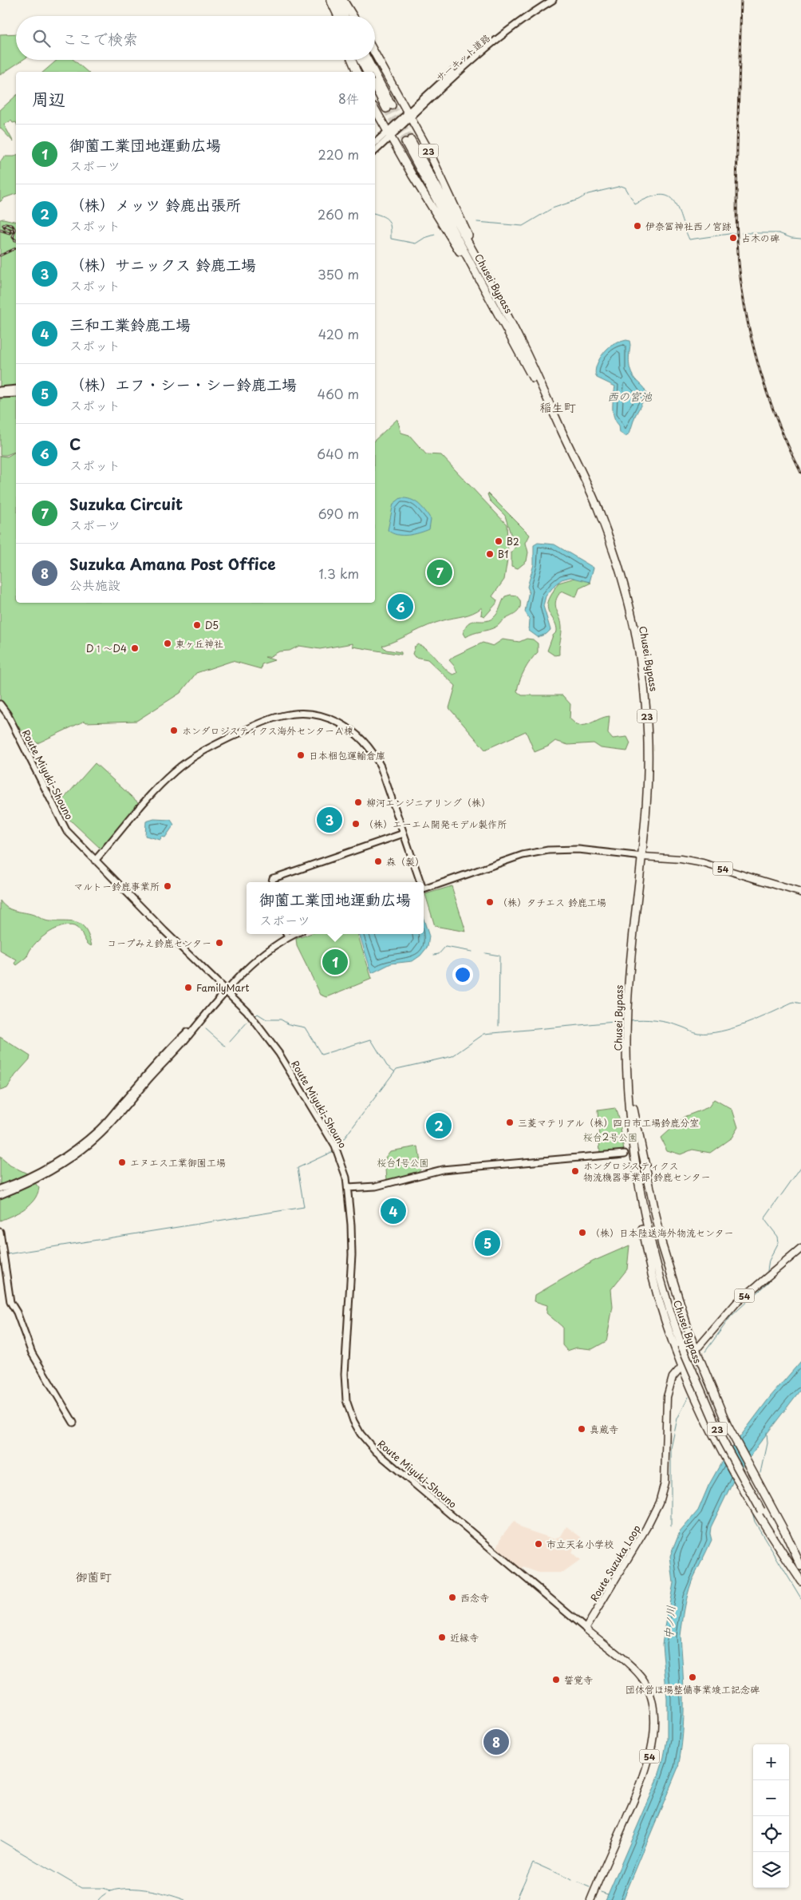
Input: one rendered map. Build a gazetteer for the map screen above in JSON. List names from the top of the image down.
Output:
{
  "streets": {
    "highway": ["23", "Chusei Bypass"],
    "main road": ["54", "Route Suzuka Loop"],
    "street": ["Route Miyuki-Shouno"]
  },
  "crossings": [
    ["23", "Chusei Bypass"],
    ["23", "Route Suzuka Loop"],
    ["Chusei Bypass", "54"],
    ["Route Miyuki-Shouno", "54"],
    ["Route Miyuki-Shouno", "Route Suzuka Loop"],
    ["54", "Route Suzuka Loop"]
  ],
  "districts": ["稲生町", "御薗町"],
  "water": ["西の宮池", "中ノ川"],
  "parks": ["桜台2号公園", "桜台1号公園"],
  "places": [
    "伊奈冨神社西ノ宮跡",
    "占木の碑",
    "B2",
    "B1",
    "D5",
    "東ヶ丘神社",
    "D１～D4",
    "ホンダロジスティクス海外センターＡ棟",
    "日本梱包運輸倉庫",
    "柳河エンジニアリング（株）",
    "（株）エーエム開発モデル製作所",
    "森（製）",
    "マルトー鈴鹿事業所",
    "（株）タチエス 鈴鹿工場",
    "コープみえ鈴鹿センター",
    "FamilyMart",
    "三菱マテリアル（株）四日市工場鈴鹿分室",
    "エヌエス工業御園工場",
    "ホンダロジスティクス 物流機器事業部 鈴鹿センター",
    "（株）日本陸送海外物流センター",
    "真蔵寺",
    "市立天名小学校",
    "西念寺",
    "近縁寺",
    "団体営ほ場整備事業竣工記念碑",
    "誓覚寺"
  ],
  "page": {
    "search": "ここで検索",
    "heading": ["周辺", "8件"],
    "list": [
      {
        "mark": "1",
        "name": "御薗工業団地運動広場",
        "note": "スポーツ",
        "value": "220 m"
      },
      {
        "mark": "2",
        "name": "（株）メッツ 鈴鹿出張所",
        "note": "スポット",
        "value": "260 m"
      },
      {
        "mark": "3",
        "name": "（株）サニックス 鈴鹿工場",
        "note": "スポット",
        "value": "350 m"
      },
      {
        "mark": "4",
        "name": "三和工業鈴鹿工場",
        "note": "スポット",
        "value": "420 m"
      },
      {
        "mark": "5",
        "name": "（株）エフ・シー・シー鈴鹿工場",
        "note": "スポット",
        "value": "460 m"
      },
      {
        "mark": "6",
        "name": "C",
        "note": "スポット",
        "value": "640 m"
      },
      {
        "mark": "7",
        "name": "Suzuka Circuit",
        "note": "スポーツ",
        "value": "690 m"
      },
      {
        "mark": "8",
        "name": "Suzuka Amana Post Office",
        "note": "公共施設",
        "value": "1.3 km"
      }
    ],
    "pins": [
      "7",
      "6",
      "3",
      "1",
      "2",
      "4",
      "5",
      "8"
    ],
    "popup": ["御薗工業団地運動広場", "スポーツ"],
    "map_buttons": ["+", "−"]
  }
}
